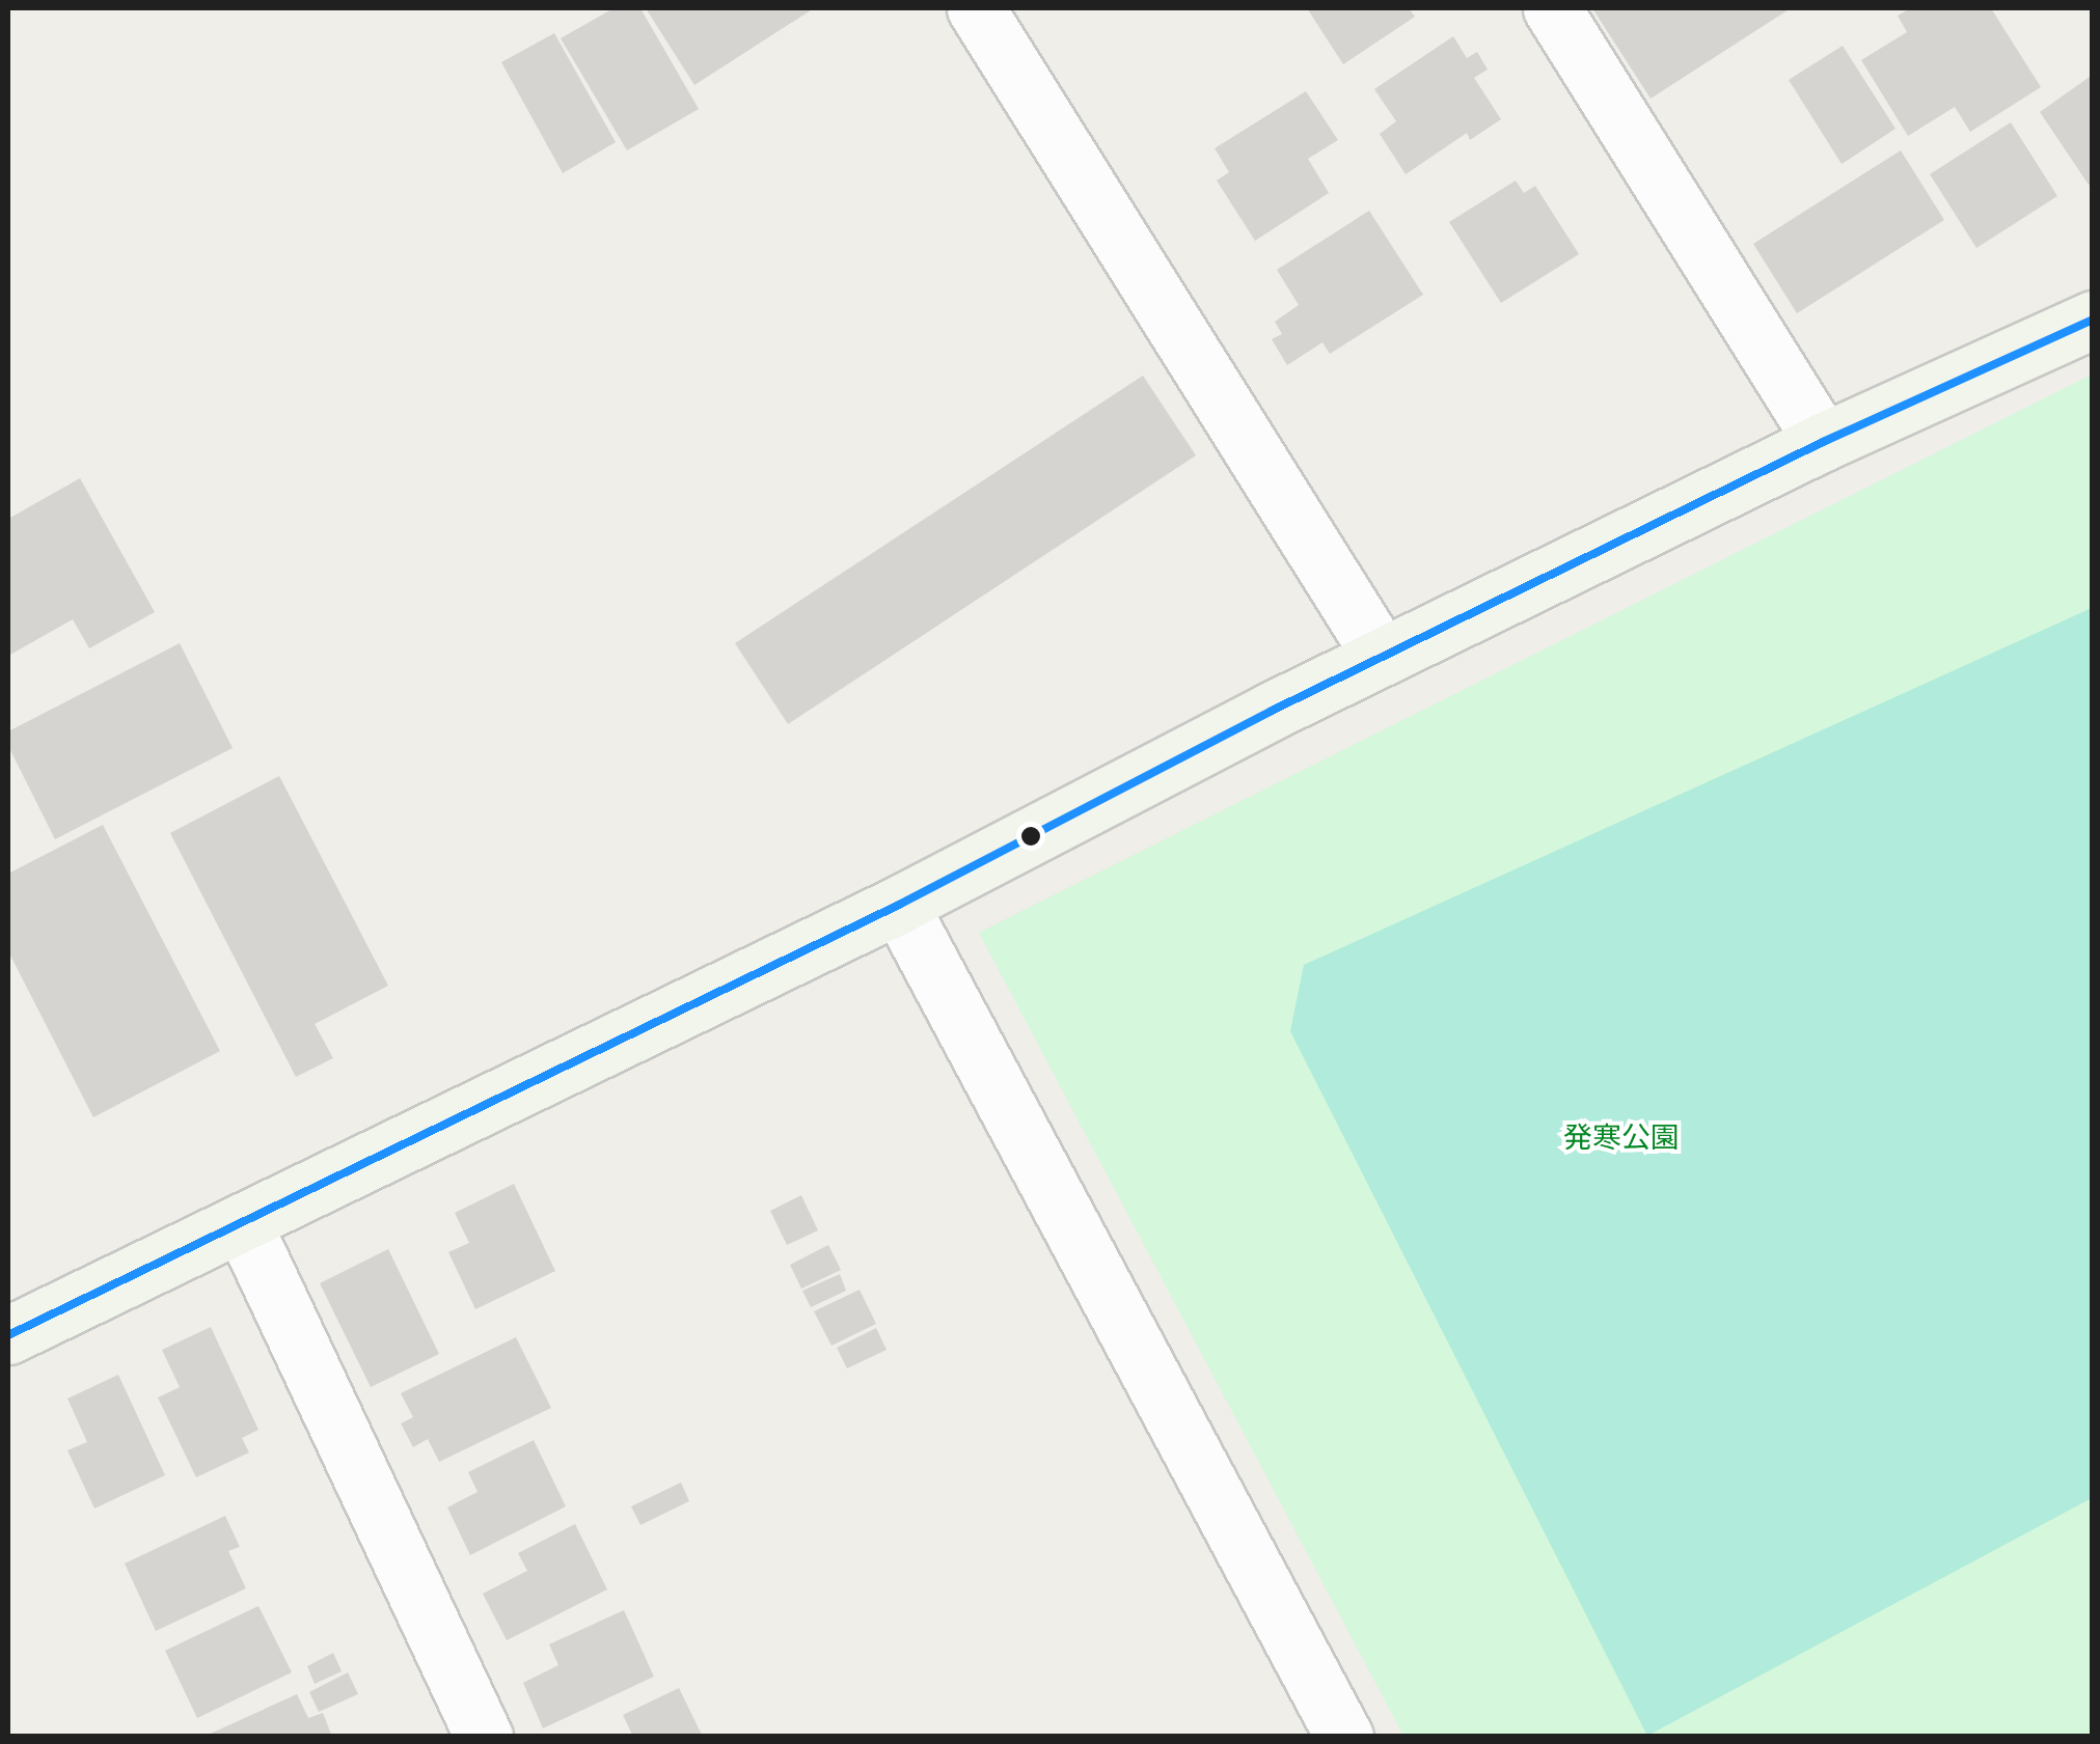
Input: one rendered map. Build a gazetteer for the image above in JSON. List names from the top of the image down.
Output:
{
  "parks": ["発寒公園"]
}
